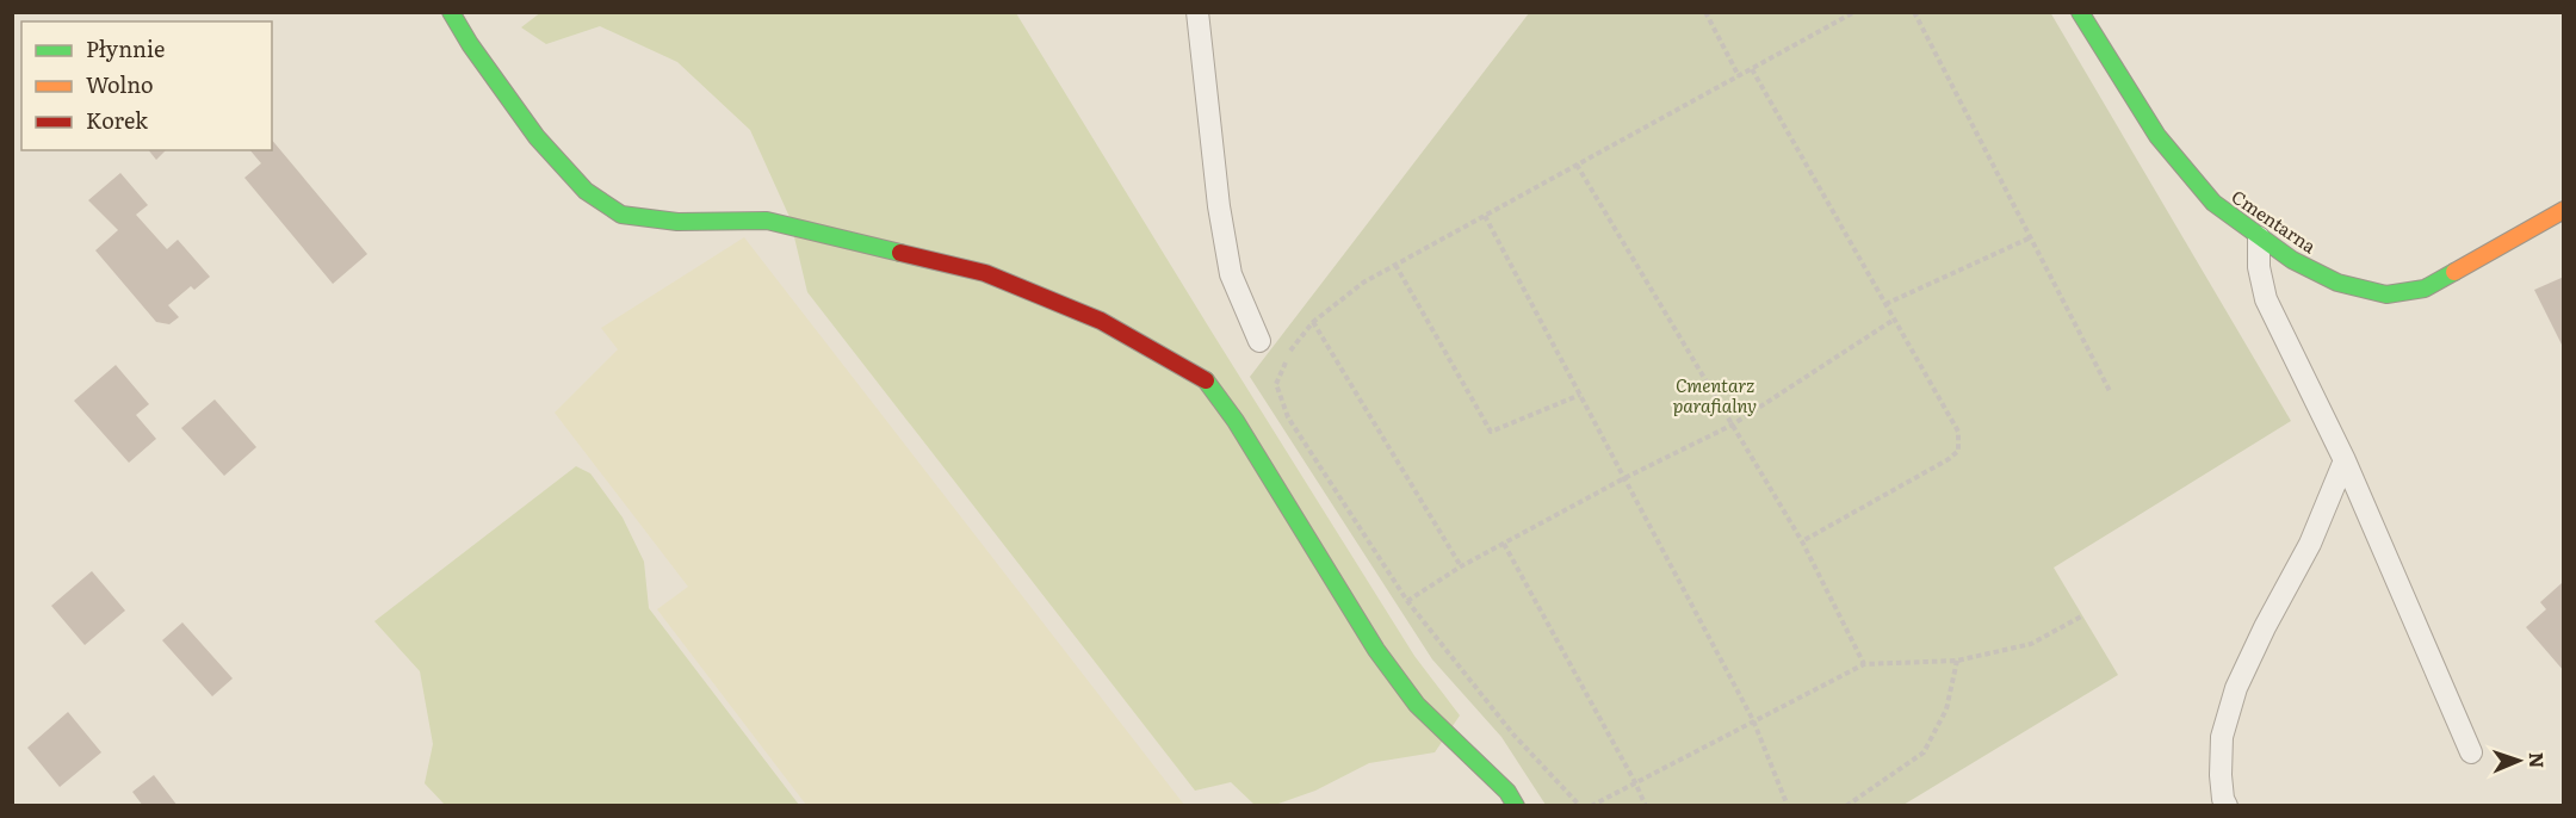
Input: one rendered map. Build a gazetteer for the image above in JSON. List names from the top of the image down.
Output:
{
  "streets": {
    "street": ["Cmentarna"]
  },
  "parks": ["Cmentarz parafialny"],
  "legend": ["Płynnie", "Wolno", "Korek"],
  "north": "right"
}
